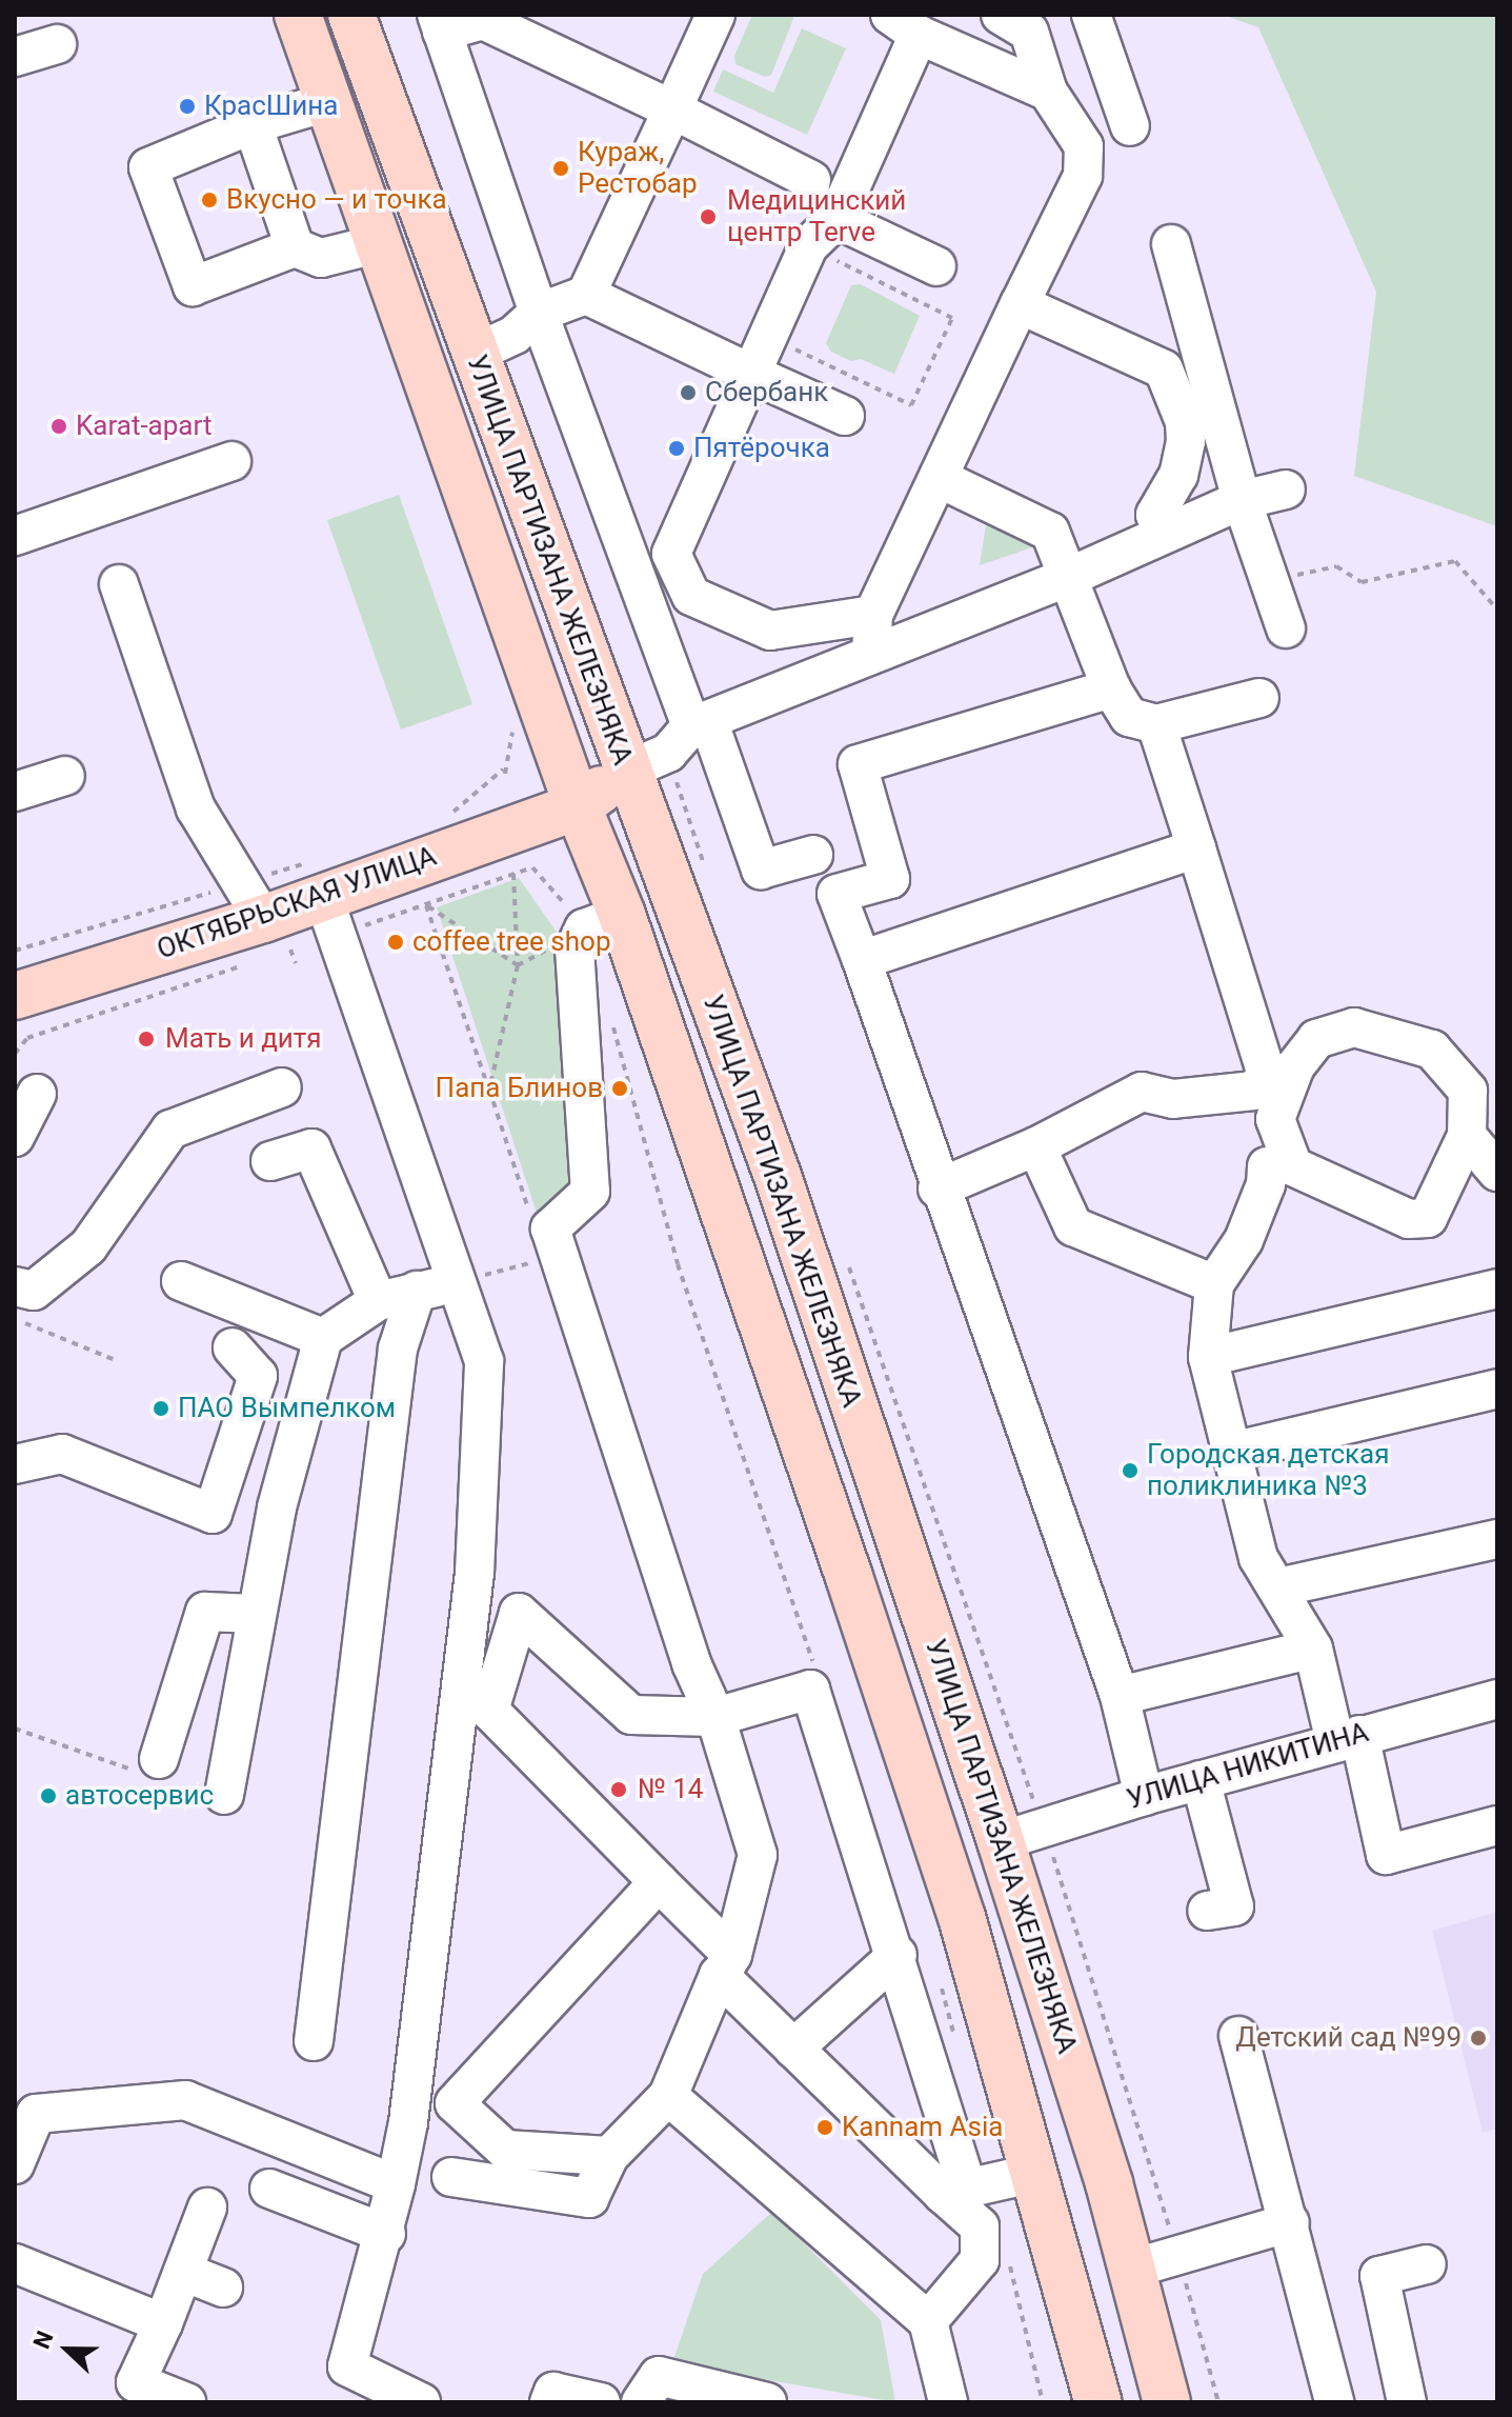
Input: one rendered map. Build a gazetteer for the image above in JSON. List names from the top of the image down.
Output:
{
  "streets": {
    "main road": ["УЛИЦА ПАРТИЗАНА ЖЕЛЕЗНЯКА", "ОКТЯБРЬСКАЯ УЛИЦА"],
    "street": ["УЛИЦА НИКИТИНА"]
  },
  "crossings": [
    ["УЛИЦА ПАРТИЗАНА ЖЕЛЕЗНЯКА", "ОКТЯБРЬСКАЯ УЛИЦА"],
    ["УЛИЦА ПАРТИЗАНА ЖЕЛЕЗНЯКА", "УЛИЦА НИКИТИНА"]
  ],
  "places": [
    "КрасШина",
    "Кураж, Рестобар",
    "Вкусно — и точка",
    "Медицинский центр Terve",
    "Сбербанк",
    "Karat-apart",
    "Пятёрочка",
    "coffee tree shop",
    "Мать и дитя",
    "Папа Блинов",
    "ПАО Вымпелком",
    "Городская детская поликлиника №3",
    "№ 14",
    "автосервис",
    "Детский сад №99",
    "Kannam Asia"
  ],
  "north": "left"
}
